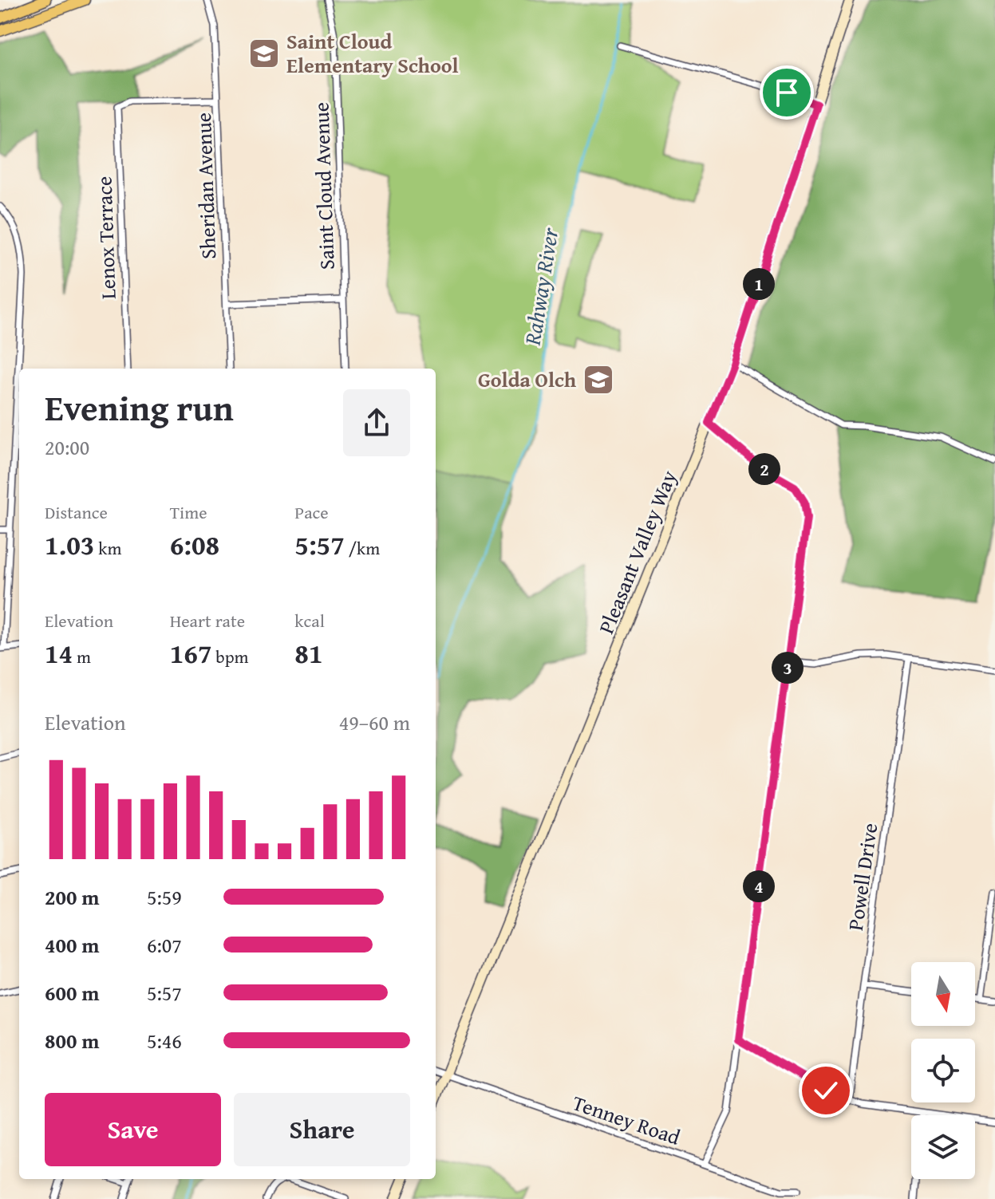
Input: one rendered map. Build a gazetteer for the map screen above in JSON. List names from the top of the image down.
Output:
{
  "streets": {
    "main road": ["Pleasant Valley Way"],
    "street": [
      "Sheridan Avenue",
      "Saint Cloud Avenue",
      "Lenox Terrace",
      "Powell Drive",
      "Tenney Road"
    ]
  },
  "crossings": [
    ["Sheridan Avenue", "Lenox Terrace"],
    ["Pleasant Valley Way", "Tenney Road"]
  ],
  "water": ["Rahway River"],
  "places": {
    "school or university": ["Saint Cloud Elementary School", "Golda Olch"]
  },
  "north": "bottom",
  "page": {
    "pins": [
      "1",
      "2",
      "3",
      "4"
    ],
    "heading": ["Evening run", "20:00"],
    "stats": [
      ["Distance", "1.03 km"],
      ["Time", "6:08"],
      ["Pace", "5:57 /km"],
      ["Elevation", "14 m"],
      ["Heart rate", "167 bpm"],
      ["kcal", "81"]
    ],
    "chart": ["Elevation", "49–60 m"],
    "list": [
      {
        "name": "200 m",
        "note": "5:59"
      },
      {
        "name": "400 m",
        "note": "6:07"
      },
      {
        "name": "600 m",
        "note": "5:57"
      },
      {
        "name": "800 m",
        "note": "5:46"
      }
    ],
    "buttons": ["Save", "Share"]
  }
}
